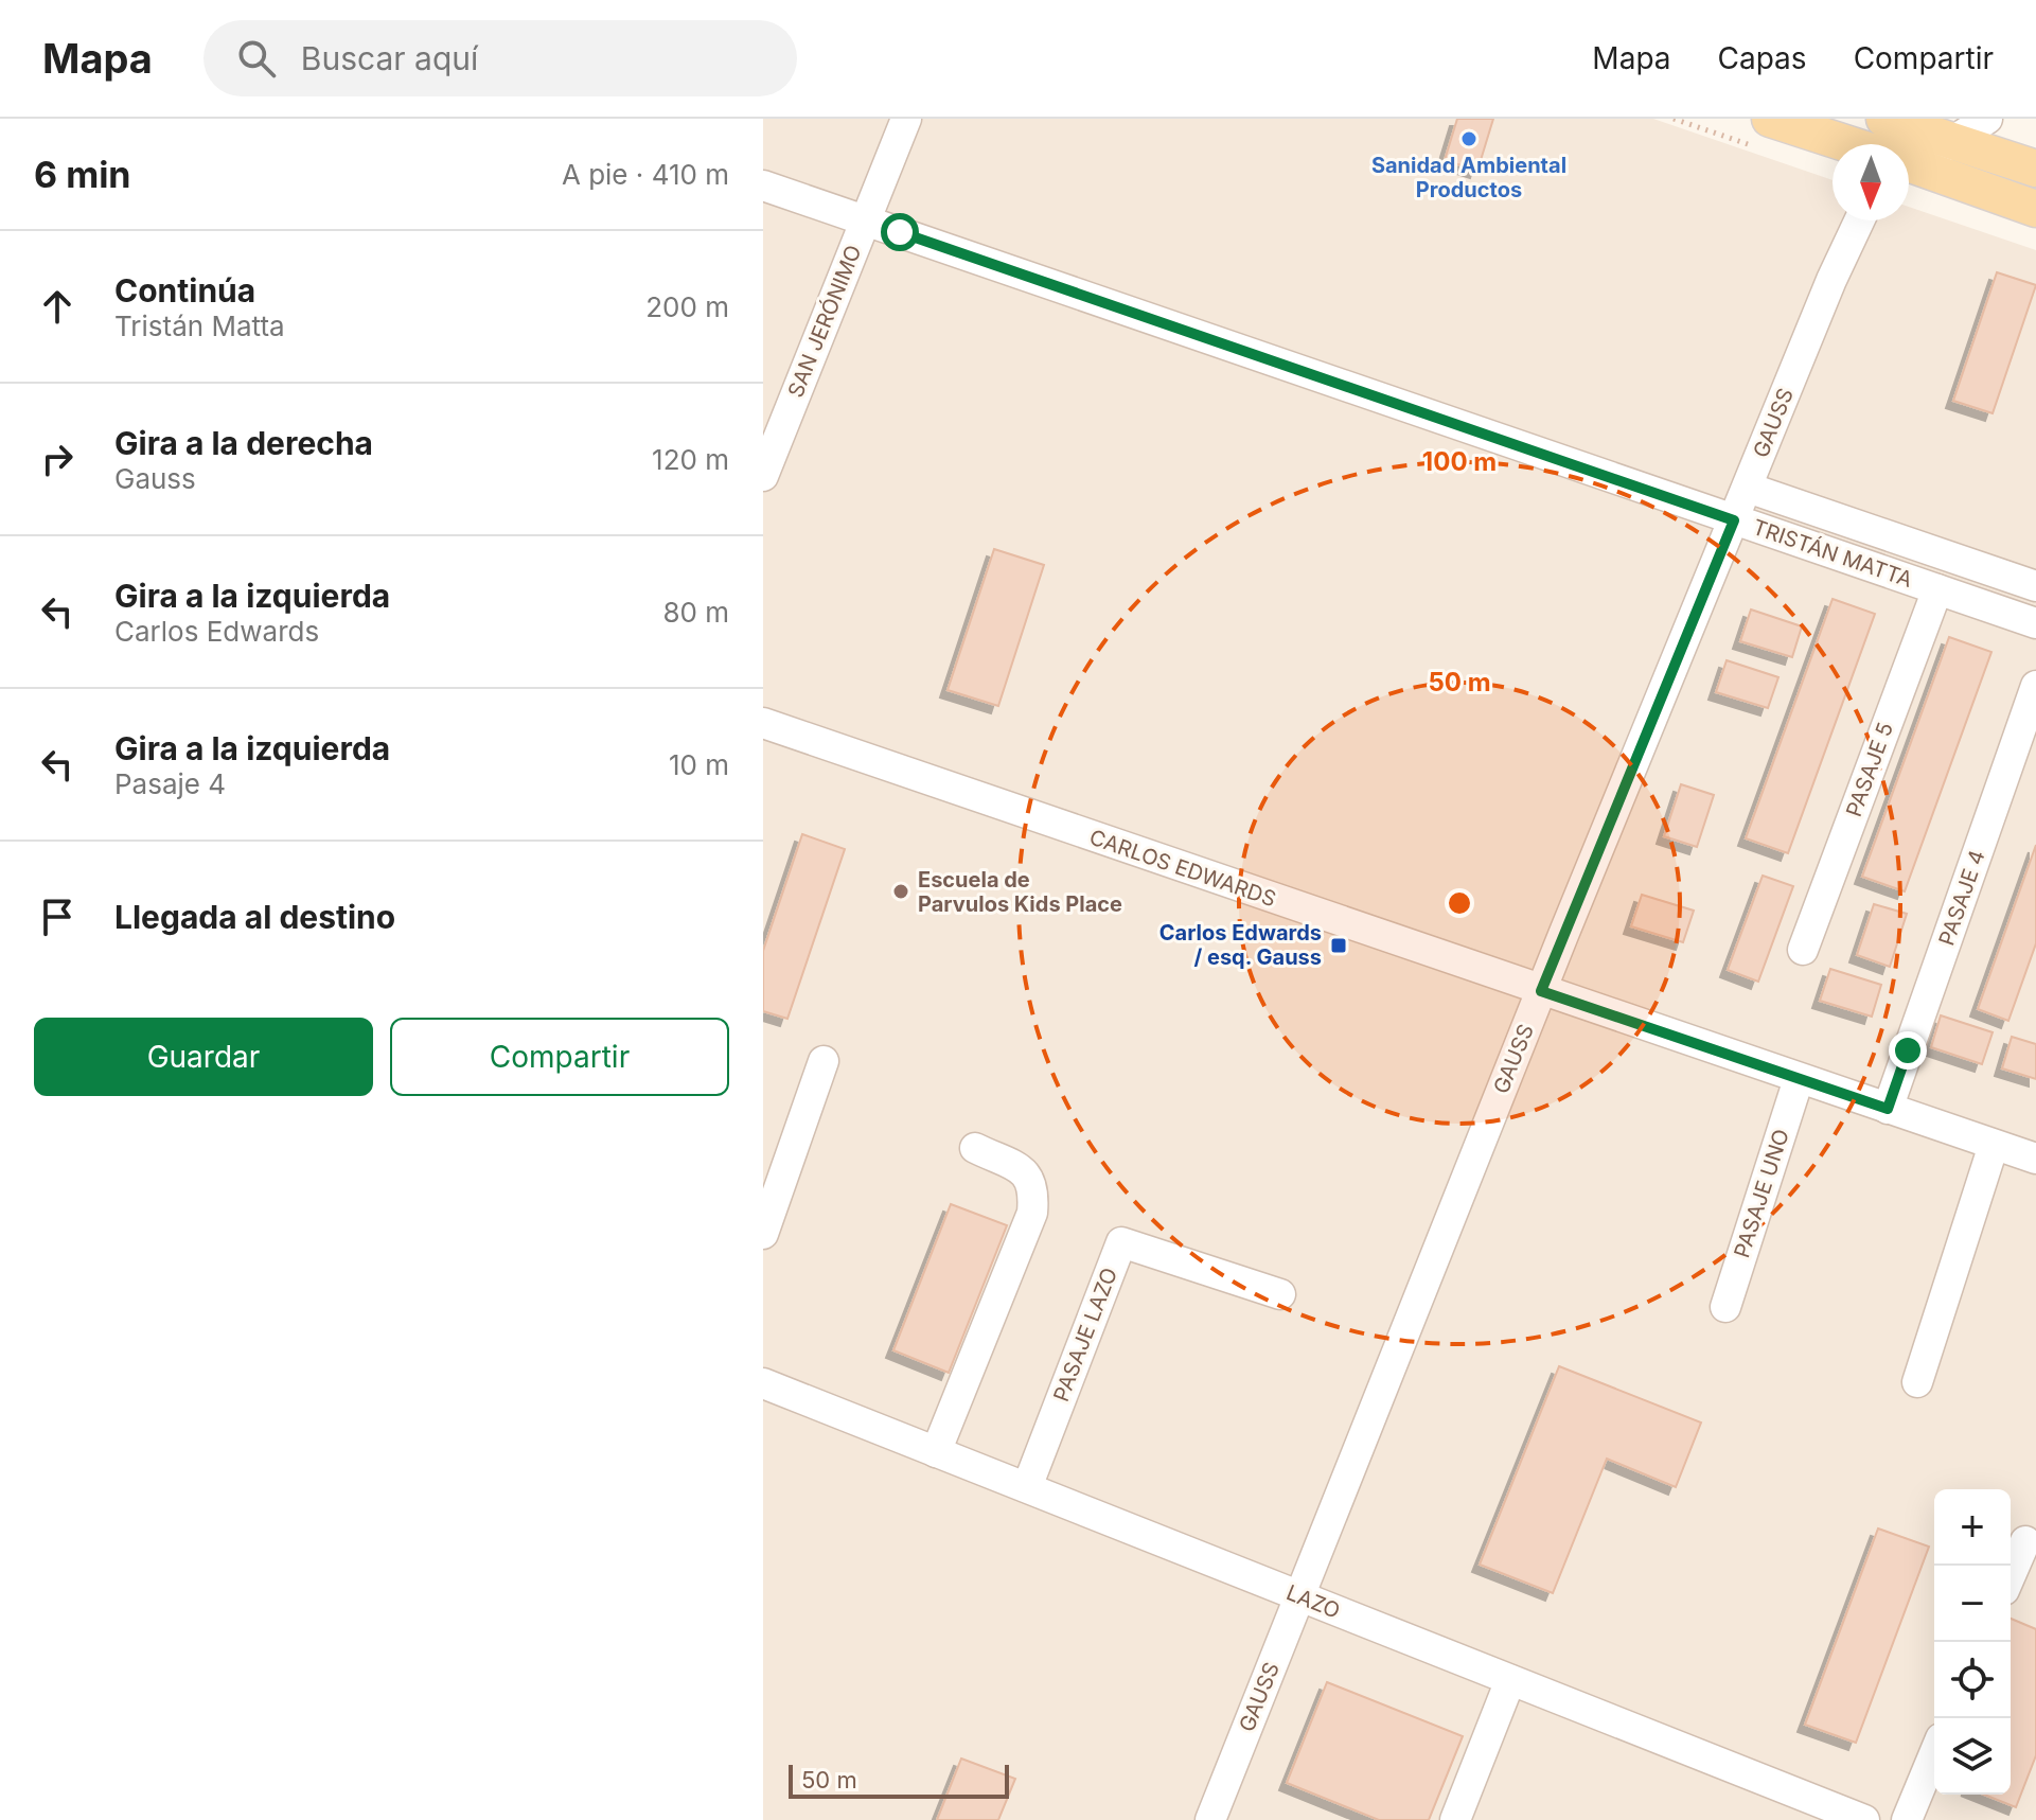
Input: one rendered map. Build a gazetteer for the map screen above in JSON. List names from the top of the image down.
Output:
{
  "streets": {
    "street": [
      "SAN JERÓNIMO",
      "GAUSS",
      "TRISTÁN MATTA",
      "PASAJE 5",
      "CARLOS EDWARDS",
      "PASAJE 4",
      "PASAJE UNO",
      "PASAJE LAZO",
      "LAZO"
    ]
  },
  "crossings": [
    ["SAN JERÓNIMO", "TRISTÁN MATTA"],
    ["GAUSS", "TRISTÁN MATTA"],
    ["GAUSS", "CARLOS EDWARDS"],
    ["GAUSS", "LAZO"],
    ["TRISTÁN MATTA", "PASAJE 5"],
    ["CARLOS EDWARDS", "PASAJE 4"],
    ["CARLOS EDWARDS", "PASAJE UNO"],
    ["PASAJE LAZO", "LAZO"]
  ],
  "places": {
    "other": ["Sanidad Ambiental Productos", "Escuela de Parvulos Kids Place"],
    "transit": ["Carlos Edwards / esq. Gauss"]
  },
  "scale_bar": "50 m",
  "north": "bottom",
  "page": {
    "header": "Mapa",
    "search": "Buscar aquí",
    "nav": ["Mapa", "Capas", "Compartir"],
    "heading": ["6 min", "A pie · 410 m"],
    "list": [
      ["Continúa", "Tristán Matta", "200 m"],
      ["Gira a la derecha", "Gauss", "120 m"],
      ["Gira a la izquierda", "Carlos Edwards", "80 m"],
      ["Gira a la izquierda", "Pasaje 4", "10 m"],
      "Llegada al destino"
    ],
    "buttons": ["Guardar", "Compartir"],
    "map_buttons": ["+", "−"],
    "scale": "50 m"
  },
  "rings": ["100 m", "50 m"]
}
